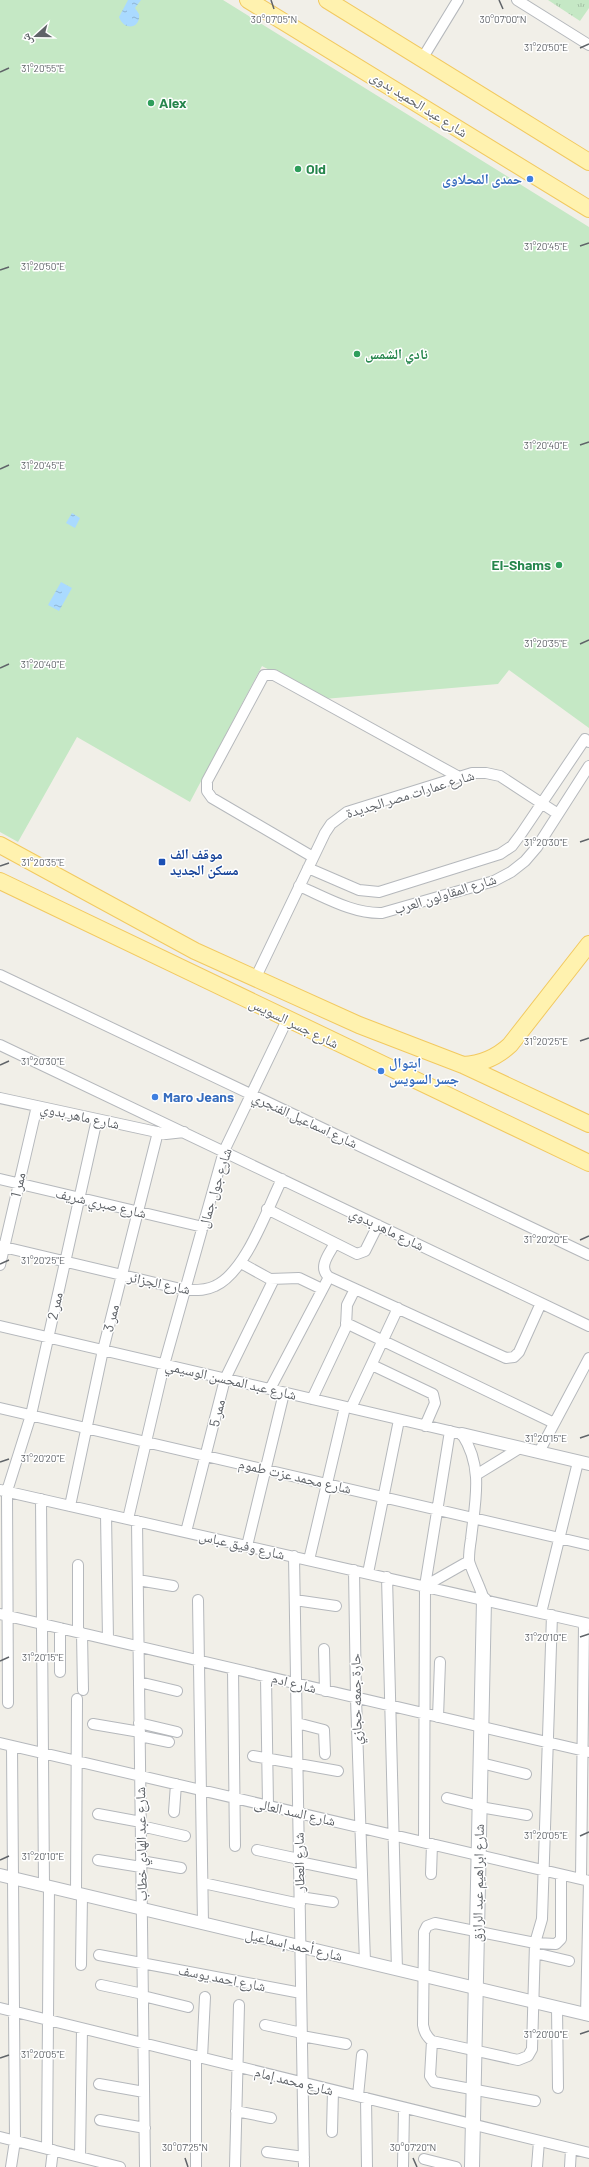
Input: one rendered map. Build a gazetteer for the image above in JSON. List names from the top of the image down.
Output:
{
  "streets": {
    "main road": ["شارع عبد الحميد بدوى", "شارع جسر السويس", "شارع ابراهيم عبد الرازق"],
    "street": [
      "شارع عمارات مصر الجديدة",
      "شارع المقاولون العرب",
      "شارع ماهر بدوي",
      "شارع اسماعيل الفنجري",
      "ممر 1",
      "شارع جول جمال",
      "شارع صبري شريف",
      "شارع الجزائر",
      "ممر 2",
      "ممر 3",
      "شارع عبد المحسن الوسيمي",
      "ممر 5",
      "شارع محمد عزت طموم",
      "شارع وفيق عباس",
      "شارع ادم",
      "حارة جمعه حجازي",
      "شارع السد العالى",
      "شارع عبد الهادي خطاب",
      "شارع العطار",
      "شارع أحمد إسماعيل",
      "شارع احمد يوسف",
      "شارع محمد إمام"
    ]
  },
  "crossings": [
    ["شارع عمارات مصر الجديدة", "شارع المقاولون العرب"],
    ["شارع عمارات مصر الجديدة", "شارع جسر السويس"],
    ["شارع جسر السويس", "شارع جول جمال"],
    ["شارع ماهر بدوي", "ممر 1"],
    ["شارع ماهر بدوي", "شارع جول جمال"],
    ["شارع ماهر بدوي", "شارع الجزائر"],
    ["شارع ماهر بدوي", "ممر 2"],
    ["شارع ماهر بدوي", "ممر 3"],
    ["شارع اسماعيل الفنجري", "شارع جول جمال"],
    ["ممر 1", "شارع صبري شريف"],
    ["ممر 1", "شارع الجزائر"],
    ["شارع جول جمال", "شارع صبري شريف"],
    ["شارع جول جمال", "شارع الجزائر"],
    ["شارع جول جمال", "شارع عبد المحسن الوسيمي"],
    ["شارع جول جمال", "شارع محمد عزت طموم"],
    ["شارع جول جمال", "شارع عبد الهادي خطاب"],
    ["شارع صبري شريف", "ممر 2"],
    ["شارع صبري شريف", "ممر 3"],
    ["شارع الجزائر", "ممر 2"],
    ["شارع الجزائر", "ممر 3"],
    ["ممر 2", "شارع عبد المحسن الوسيمي"],
    ["ممر 2", "شارع محمد عزت طموم"],
    ["ممر 2", "شارع وفيق عباس"],
    ["ممر 2", "شارع ادم"],
    ["ممر 3", "شارع عبد المحسن الوسيمي"],
    ["ممر 3", "شارع محمد عزت طموم"],
    ["ممر 3", "شارع وفيق عباس"],
    ["شارع عبد المحسن الوسيمي", "ممر 5"],
    ["ممر 5", "شارع محمد عزت طموم"],
    ["ممر 5", "شارع وفيق عباس"],
    ["شارع محمد عزت طموم", "شارع عبد الهادي خطاب"],
    ["شارع وفيق عباس", "حارة جمعه حجازي"],
    ["شارع وفيق عباس", "شارع عبد الهادي خطاب"],
    ["شارع وفيق عباس", "شارع العطار"],
    ["شارع وفيق عباس", "شارع ابراهيم عبد الرازق"],
    ["شارع ادم", "حارة جمعه حجازي"],
    ["شارع ادم", "شارع عبد الهادي خطاب"],
    ["شارع ادم", "شارع العطار"],
    ["شارع ادم", "شارع ابراهيم عبد الرازق"],
    ["حارة جمعه حجازي", "شارع السد العالى"],
    ["حارة جمعه حجازي", "شارع أحمد إسماعيل"],
    ["شارع السد العالى", "شارع عبد الهادي خطاب"],
    ["شارع السد العالى", "شارع العطار"],
    ["شارع السد العالى", "شارع ابراهيم عبد الرازق"],
    ["شارع عبد الهادي خطاب", "شارع أحمد إسماعيل"],
    ["شارع عبد الهادي خطاب", "شارع احمد يوسف"],
    ["شارع عبد الهادي خطاب", "شارع محمد إمام"],
    ["شارع العطار", "شارع أحمد إسماعيل"],
    ["شارع العطار", "شارع احمد يوسف"],
    ["شارع العطار", "شارع محمد إمام"],
    ["شارع ابراهيم عبد الرازق", "شارع أحمد إسماعيل"],
    ["شارع ابراهيم عبد الرازق", "شارع محمد إمام"]
  ],
  "places": {
    "other": [
      "Alex",
      "Old",
      "حمدى المحلاوى",
      "نادي الشمس",
      "El-Shams",
      "ابتوال جسر السويس",
      "Maro Jeans"
    ],
    "transit": ["موقف الف مسكن الجديد"]
  },
  "north": "left",
  "coordinates": [
    "30°07'05\"N",
    "30°07'00\"N",
    "31°20'50\"E",
    "31°20'55\"E",
    "31°20'45\"E",
    "31°20'40\"E",
    "31°20'35\"E",
    "31°20'30\"E",
    "31°20'25\"E",
    "31°20'20\"E",
    "31°20'15\"E",
    "31°20'10\"E",
    "31°20'05\"E",
    "31°20'00\"E",
    "30°07'25\"N",
    "30°07'20\"N"
  ]
}
